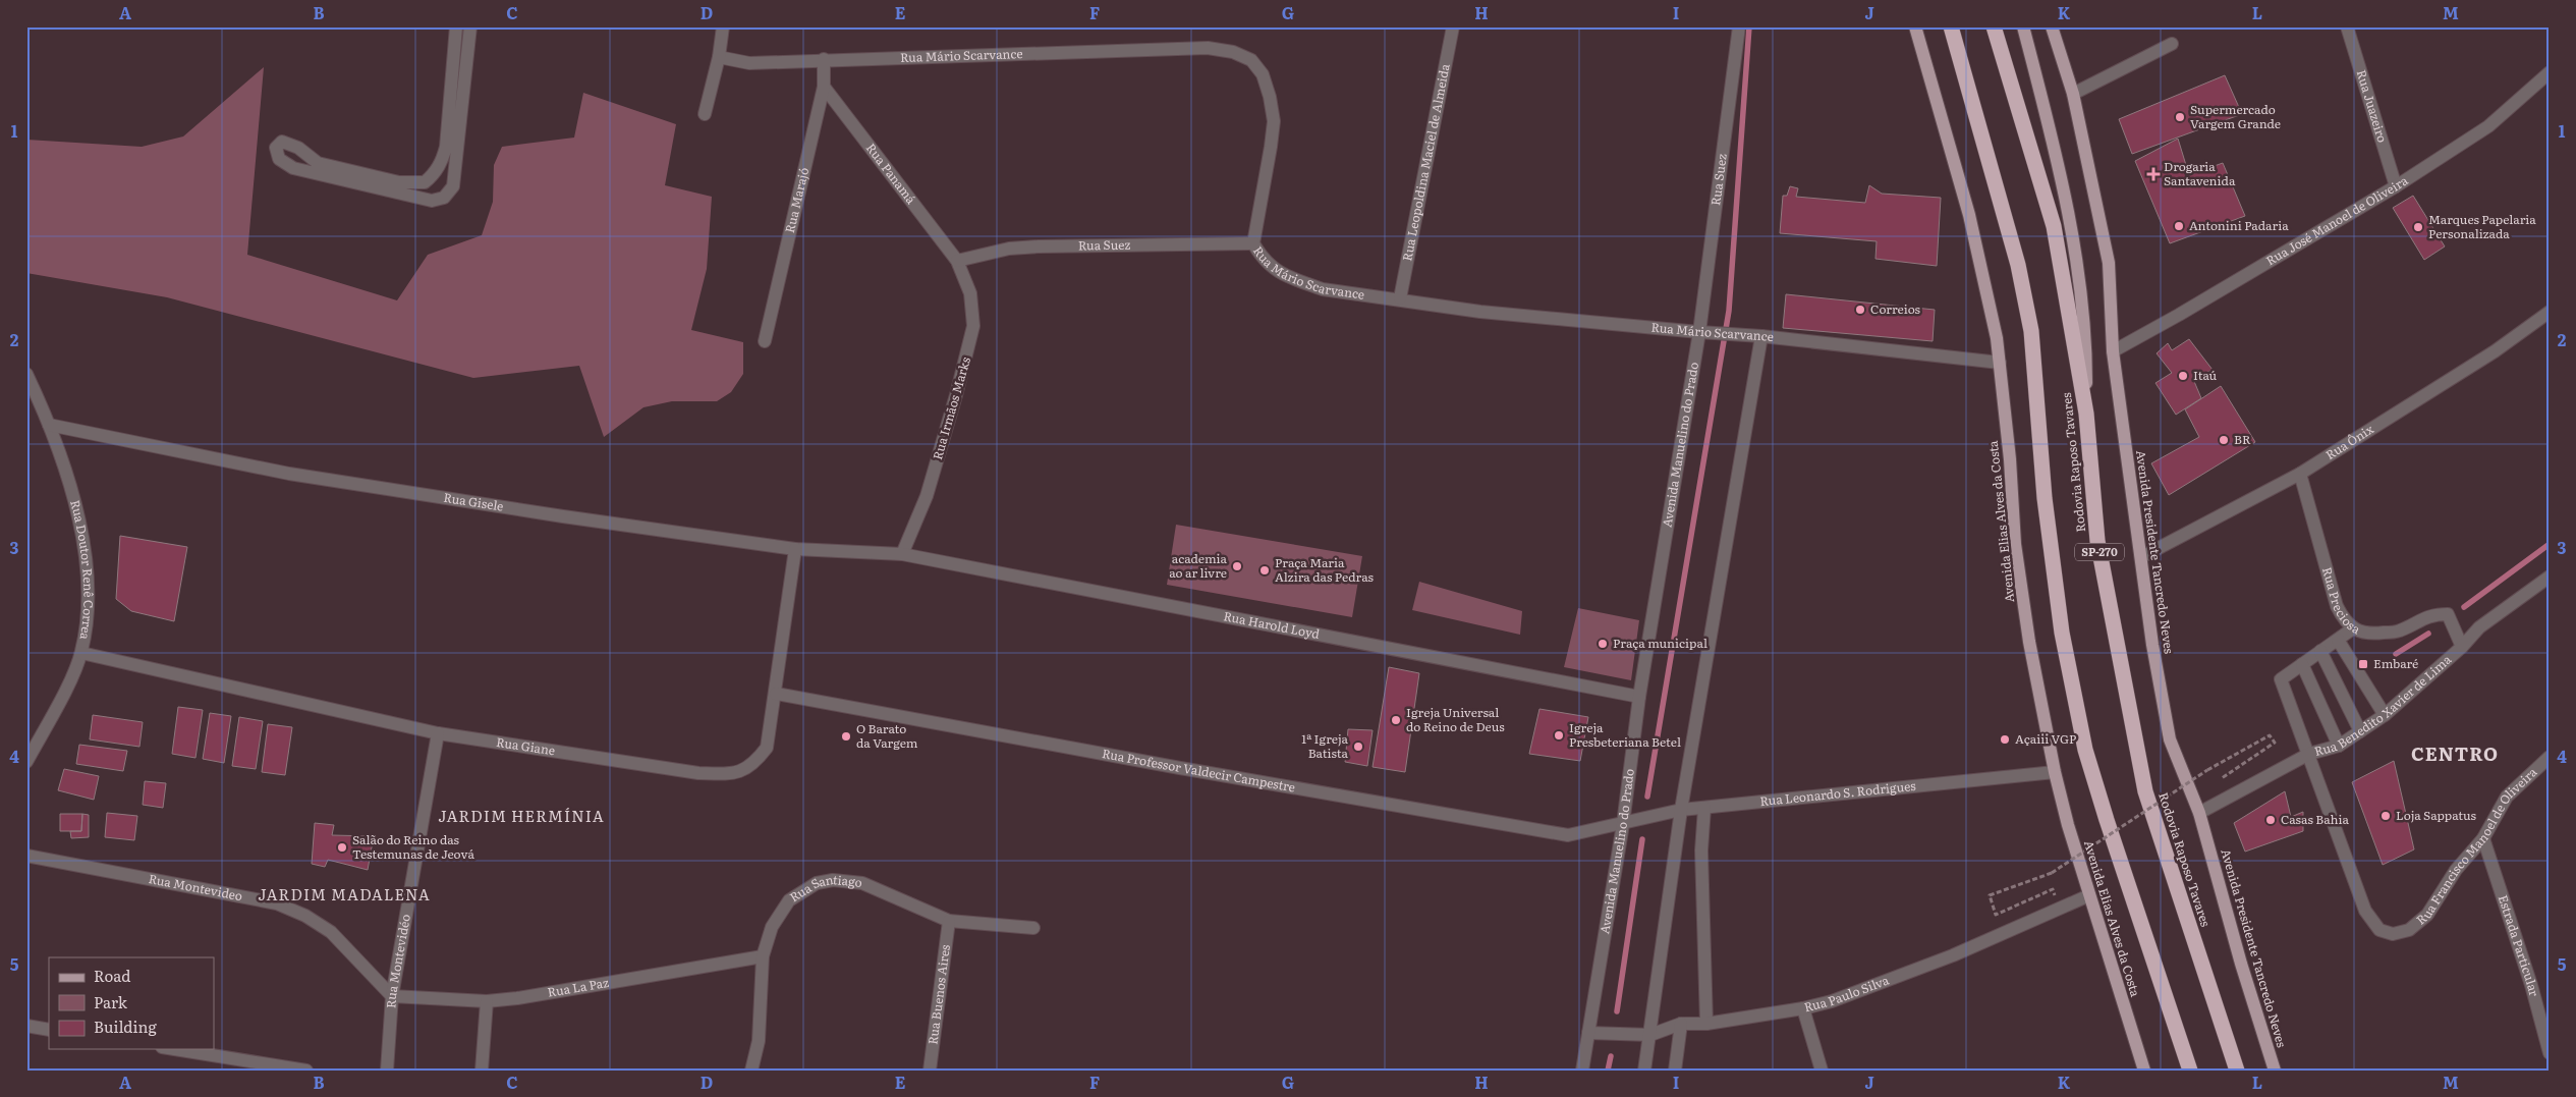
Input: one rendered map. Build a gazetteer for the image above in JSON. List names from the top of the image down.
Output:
{
  "streets": {
    "highway": ["Rodovia Raposo Tavares", "SP-270"],
    "main road": ["Avenida Elias Alves da Costa", "Avenida Presidente Tancredo Neves"],
    "street": [
      "Rua Mário Scarvance",
      "Rua Juazeiro",
      "Rua Leopoldina Maciel de Almeida",
      "Rua Panamá",
      "Rua Suez",
      "Rua Marajó",
      "Rua José Manoel de Oliveira",
      "Rua Irmãos Marks",
      "Rua Ônix",
      "Avenida Manuelino do Prado",
      "Rua Gisele",
      "Rua Doutor Renê Correa",
      "Rua Preciosa",
      "Rua Harold Loyd",
      "Rua Benedito Xavier de Lima",
      "Rua Giane",
      "Rua Professor Valdecir Campestre",
      "Rua Leonardo S. Rodrigues",
      "Rua Francisco Manoel de Oliveira",
      "Rua Montevideo",
      "Rua Santiago",
      "Estrada Particular",
      "Rua Montevidéo",
      "Rua La Paz",
      "Rua Paulo Silva",
      "Rua Buenos Aires"
    ]
  },
  "crossings": [
    ["Rua Mário Scarvance", "Rua Leopoldina Maciel de Almeida"],
    ["Rua Mário Scarvance", "Rua Suez"],
    ["Rua Mário Scarvance", "Rua Marajó"],
    ["Rua Mário Scarvance", "Avenida Manuelino do Prado"],
    ["Rua Mário Scarvance", "Avenida Elias Alves da Costa"],
    ["Rua Juazeiro", "Rua José Manoel de Oliveira"],
    ["Rua Panamá", "Rua Suez"],
    ["Rua Panamá", "Rua Marajó"],
    ["Rua Panamá", "Rua Irmãos Marks"],
    ["Rua Suez", "Rua Irmãos Marks"],
    ["Rua Suez", "Avenida Manuelino do Prado"],
    ["Rua José Manoel de Oliveira", "Avenida Presidente Tancredo Neves"],
    ["Rua Irmãos Marks", "Rua Gisele"],
    ["Rua Irmãos Marks", "Rua Harold Loyd"],
    ["Rua Ônix", "Avenida Presidente Tancredo Neves"],
    ["Rua Ônix", "Rua Preciosa"],
    ["Avenida Manuelino do Prado", "Rua Harold Loyd"],
    ["Avenida Manuelino do Prado", "Rua Professor Valdecir Campestre"],
    ["Avenida Manuelino do Prado", "Rua Leonardo S. Rodrigues"],
    ["Avenida Manuelino do Prado", "Rua Paulo Silva"],
    ["Rua Gisele", "Rua Doutor Renê Correa"],
    ["Rua Gisele", "Rua Harold Loyd"],
    ["Rua Gisele", "Rua Giane"],
    ["Avenida Elias Alves da Costa", "Rua Leonardo S. Rodrigues"],
    ["Avenida Elias Alves da Costa", "Rua Paulo Silva"],
    ["Avenida Presidente Tancredo Neves", "Rua Benedito Xavier de Lima"],
    ["Rua Doutor Renê Correa", "Rua Giane"],
    ["Rua Preciosa", "Rua Benedito Xavier de Lima"],
    ["Rua Benedito Xavier de Lima", "Rua Francisco Manoel de Oliveira"],
    ["Rua Giane", "Rua Professor Valdecir Campestre"],
    ["Rua Giane", "Rua Montevidéo"],
    ["Rua Professor Valdecir Campestre", "Rua Leonardo S. Rodrigues"],
    ["Rua Francisco Manoel de Oliveira", "Estrada Particular"],
    ["Rua Montevideo", "Rua Montevidéo"],
    ["Rua Montevideo", "Rua La Paz"],
    ["Rua Santiago", "Rua La Paz"],
    ["Rua Santiago", "Rua Buenos Aires"],
    ["Rua Montevidéo", "Rua La Paz"]
  ],
  "districts": ["CENTRO", "JARDIM HERMÍNIA", "JARDIM MADALENA"],
  "places": {
    "other": [
      "Supermercado Vargem Grande",
      "Antonini Padaria",
      "Marques Papelaria Personalizada",
      "Correios",
      "Itaú",
      "BR",
      "academia ao ar livre",
      "Praça Maria Alzira das Pedras",
      "Praça municipal",
      "Igreja Universal do Reino de Deus",
      "Igreja Presbeteriana Betel",
      "O Barato da Vargem",
      "Açaiii VGP",
      "1ª Igreja Batista",
      "Loja Sappatus",
      "Casas Bahia",
      "Salão do Reino das Testemunas de Jeová"
    ],
    "health": ["Drogaria Santavenida"],
    "transit": ["Embaré"]
  },
  "legend": ["Road", "Park", "Building"],
  "grid": {
    "columns": [
      "A",
      "B",
      "C",
      "D",
      "E",
      "F",
      "G",
      "H",
      "I",
      "J",
      "K",
      "L",
      "M"
    ],
    "rows": [
      "1",
      "2",
      "3",
      "4",
      "5"
    ]
  }
}
